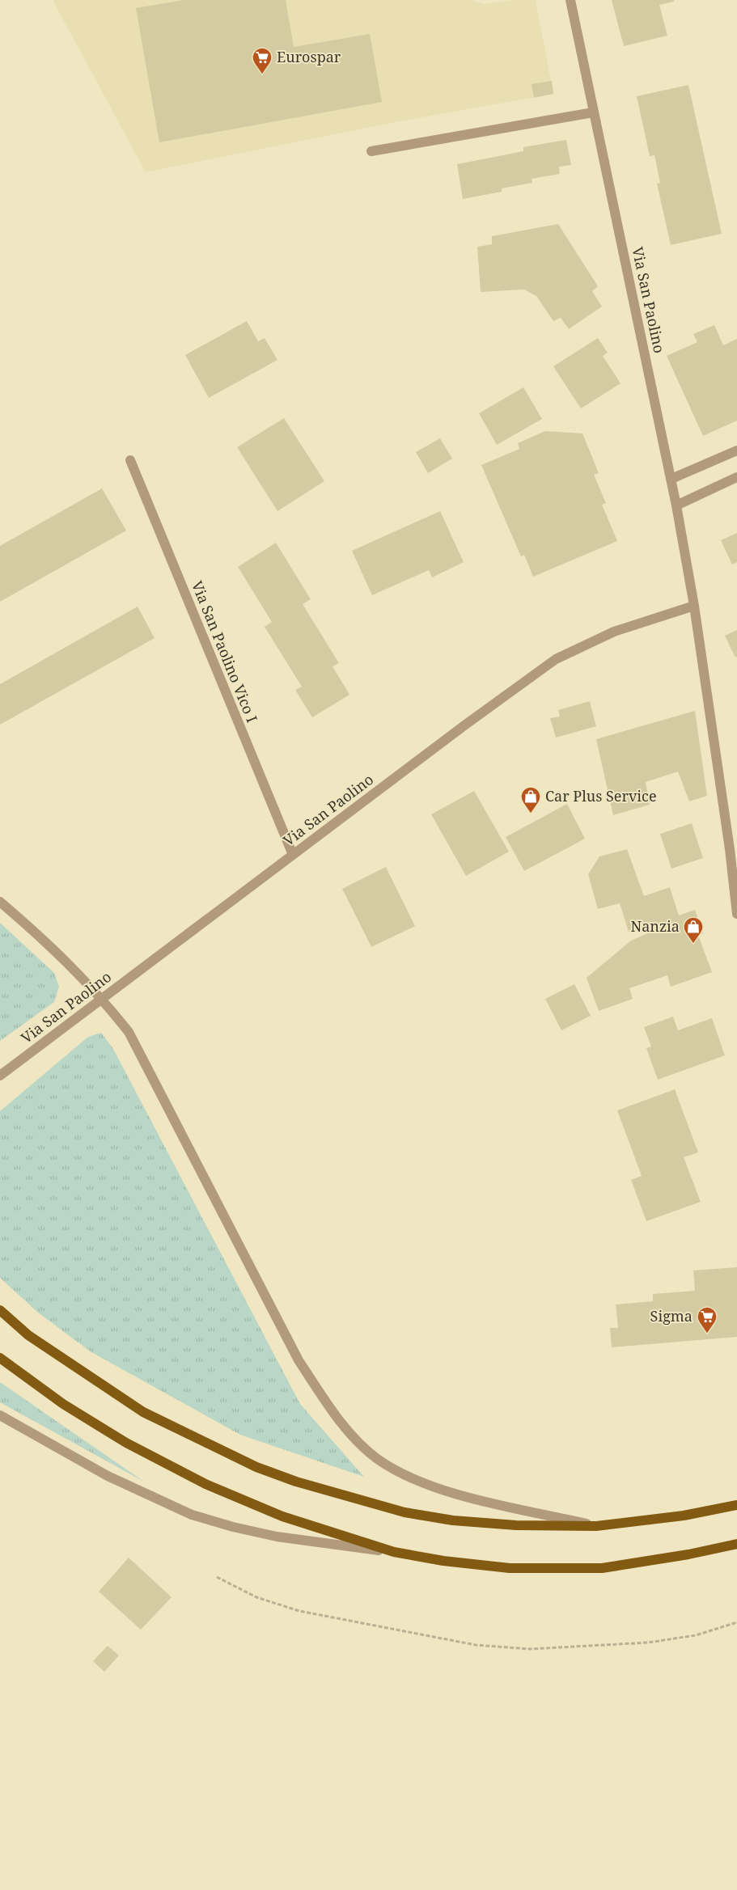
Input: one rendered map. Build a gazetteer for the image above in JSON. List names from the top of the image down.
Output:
{
  "streets": {
    "street": ["Via San Paolino", "Via San Paolino Vico I"]
  },
  "crossings": [
    ["Via San Paolino", "Via San Paolino Vico I"]
  ],
  "places": {
    "supermarket": ["Eurospar", "Sigma"],
    "shop": ["Car Plus Service", "Nanzia"]
  }
}
